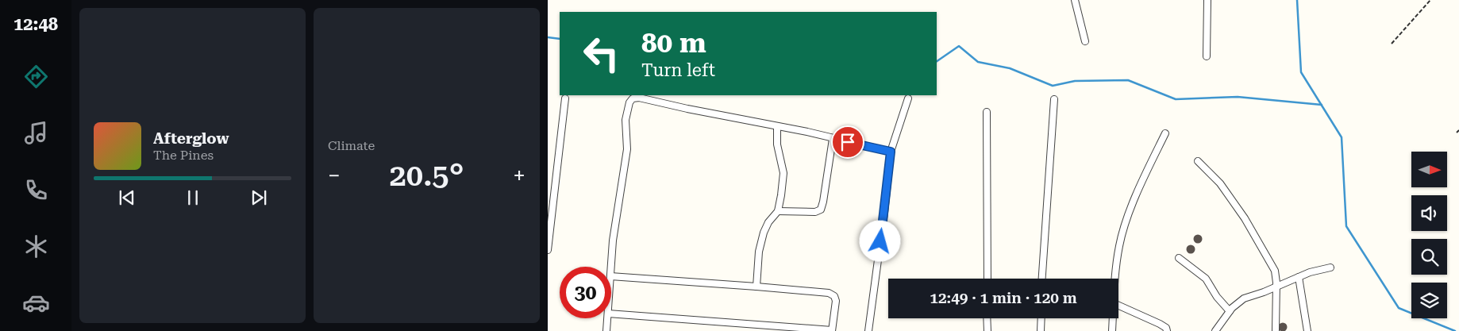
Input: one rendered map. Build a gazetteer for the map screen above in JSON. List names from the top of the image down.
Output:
{
  "north": "right",
  "page": {
    "tabs": "12:48",
    "tile": "Climate",
    "turn": ["80 m", "Turn left"],
    "song": ["Afterglow", "The Pines"],
    "heat": ["−", "20.5°", "+"],
    "limit": "30",
    "trip": "12:49 · 1 min · 120 m"
  }
}
